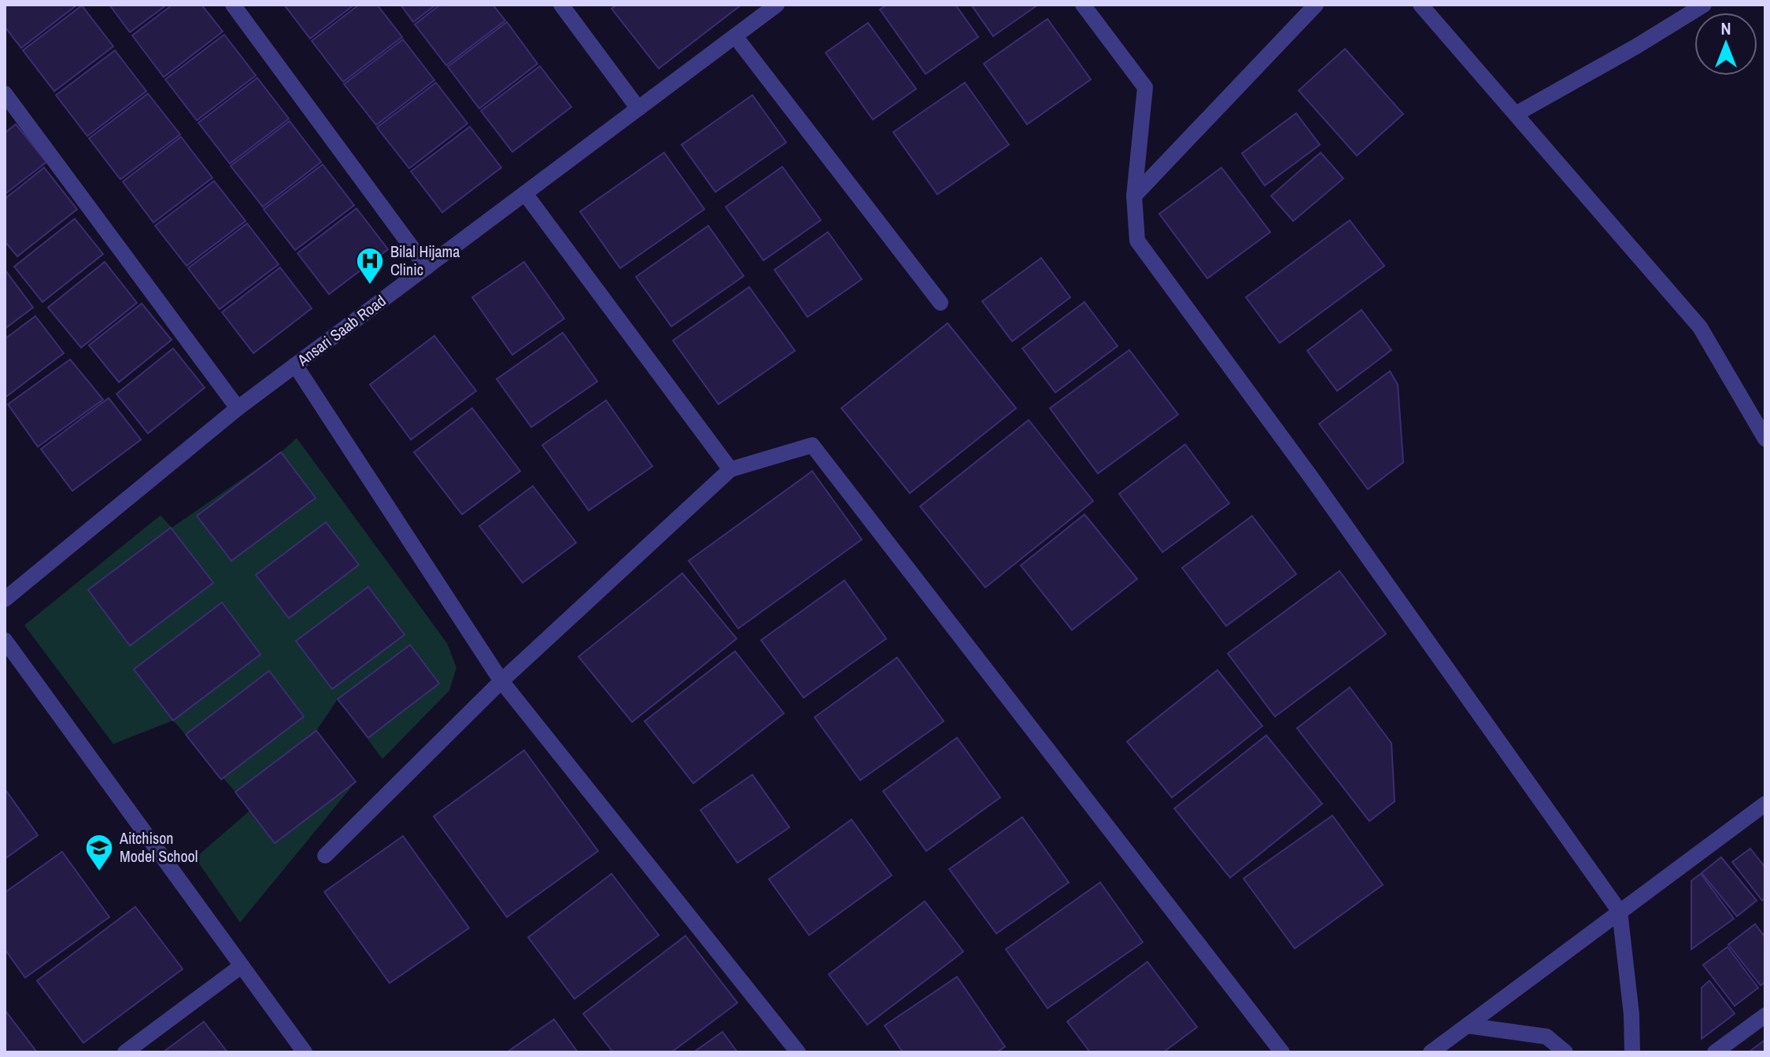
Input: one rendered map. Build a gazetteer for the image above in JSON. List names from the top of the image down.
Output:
{
  "streets": {
    "street": ["Ansari Saab Road"]
  },
  "places": {
    "hospital": ["Bilal Hijama Clinic"],
    "school or university": ["Aitchison Model School"]
  },
  "north": "top"
}
